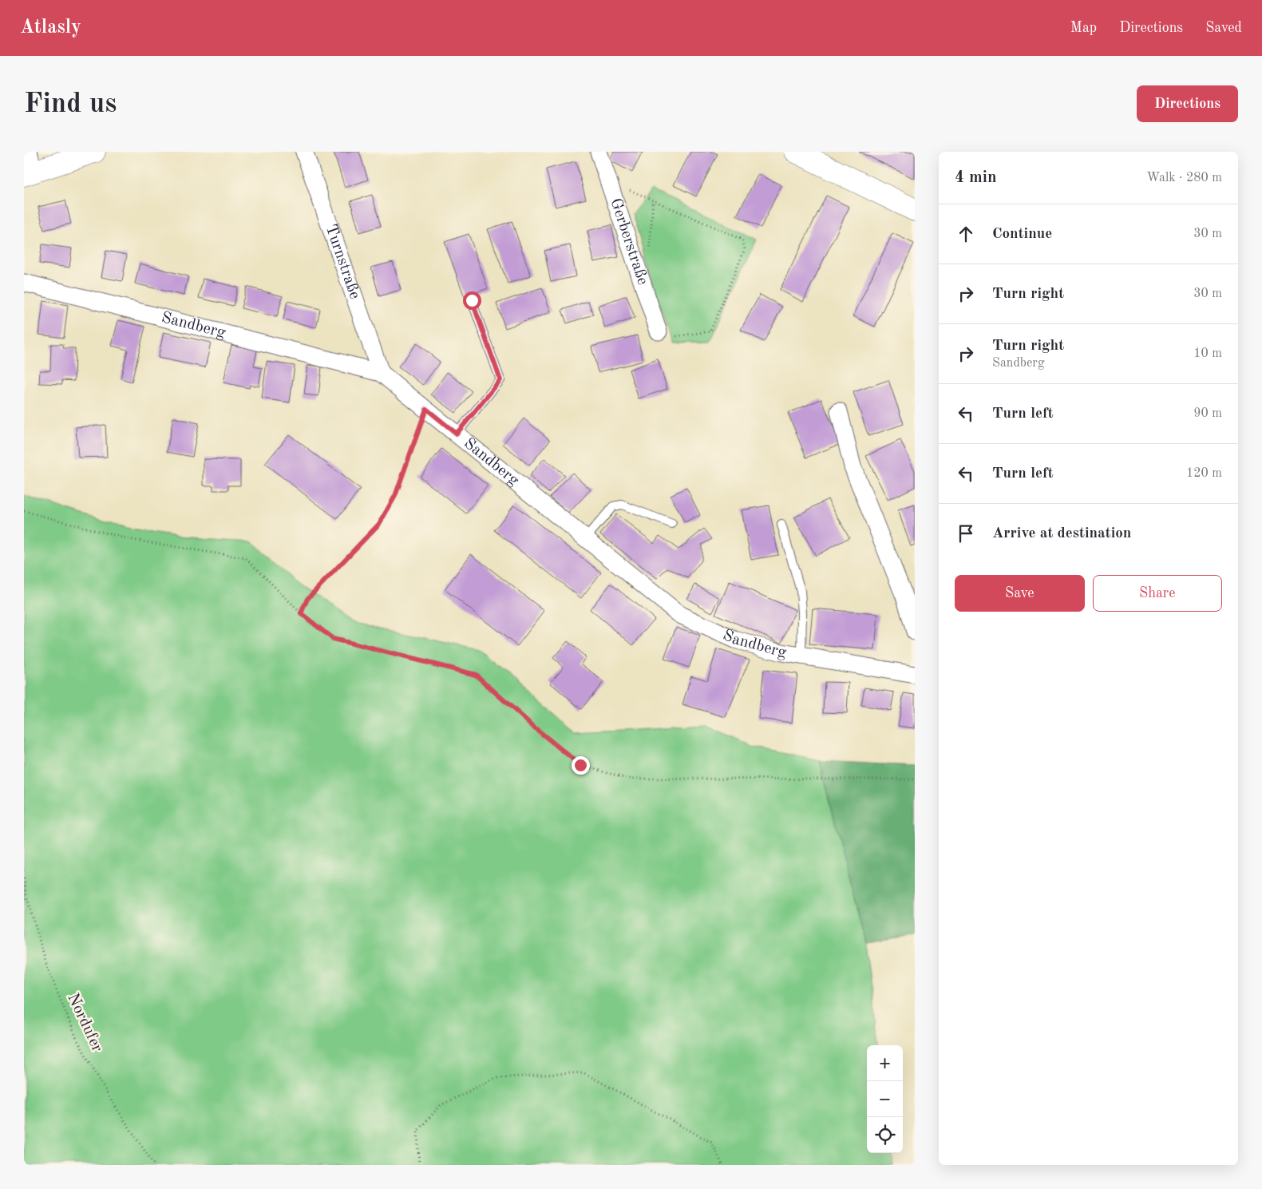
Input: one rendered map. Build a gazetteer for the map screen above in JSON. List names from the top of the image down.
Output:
{
  "streets": {
    "street": ["Gerberstraße", "Turnstraße", "Sandberg"],
    "path": ["Nordufer"]
  },
  "crossings": [
    ["Turnstraße", "Sandberg"]
  ],
  "page": {
    "header": "Atlasly",
    "nav": ["Map", "Directions", "Saved"],
    "buttons": [
      "Directions",
      ["Save", "Share"]
    ],
    "title": "Find us",
    "heading": ["4 min", "Walk · 280 m"],
    "list": [
      ["Continue", "30 m"],
      ["Turn right", "30 m"],
      ["Turn right", "Sandberg", "10 m"],
      ["Turn left", "90 m"],
      ["Turn left", "120 m"],
      "Arrive at destination"
    ],
    "map_buttons": ["+", "−"]
  }
}
